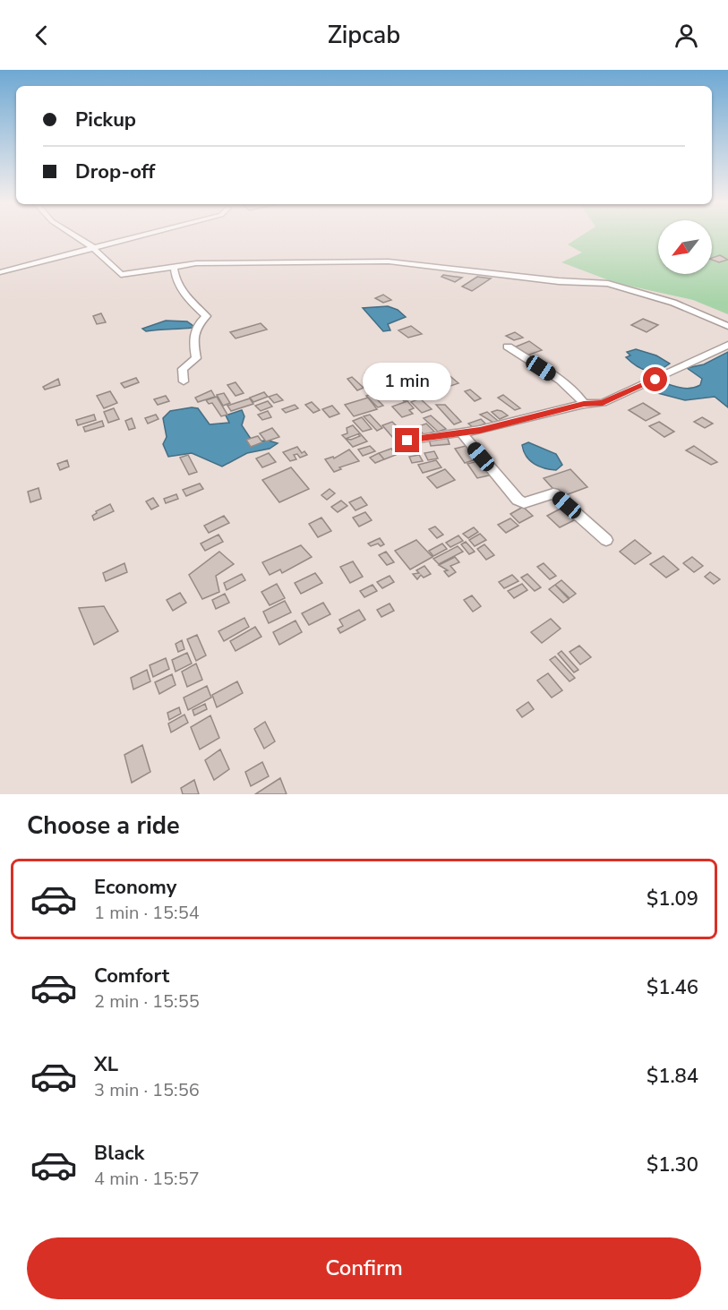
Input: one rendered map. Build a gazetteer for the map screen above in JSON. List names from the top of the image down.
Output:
{
  "north": "bottom left",
  "page": {
    "header": "Zipcab",
    "banner": ["Pickup", "Drop-off"],
    "bubble": "1 min",
    "heading": "Choose a ride",
    "list": [
      {
        "name": "Economy",
        "note": "1 min · 15:54",
        "value": "$1.09"
      },
      {
        "name": "Comfort",
        "note": "2 min · 15:55",
        "value": "$1.46"
      },
      {
        "name": "XL",
        "note": "3 min · 15:56",
        "value": "$1.84"
      },
      {
        "name": "Black",
        "note": "4 min · 15:57",
        "value": "$1.30"
      }
    ],
    "buttons": "Confirm"
  }
}
